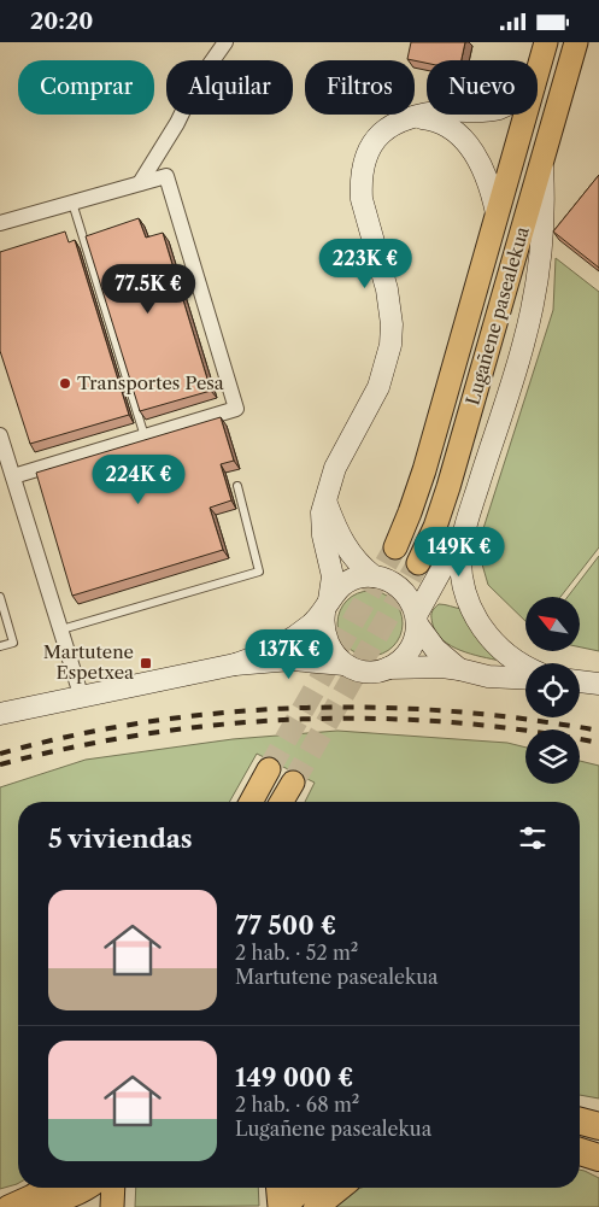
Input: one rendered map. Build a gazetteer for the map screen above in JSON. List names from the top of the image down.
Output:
{
  "streets": {
    "main road": ["Lugañene pasealekua"]
  },
  "places": {
    "other": ["Transportes Pesa"],
    "transit": ["Martutene Espetxea"]
  },
  "north": "top left",
  "page": {
    "status": "20:20",
    "chip": [
      "Comprar",
      "Alquilar",
      "Filtros",
      "Nuevo"
    ],
    "price": [
      "223K €",
      "77.5K €",
      "224K €",
      "149K €",
      "137K €"
    ],
    "heading": "5 viviendas",
    "list": [
      {
        "name": "77 500 €",
        "note": "2 hab. · 52 m² · Martutene pasealekua"
      },
      {
        "name": "149 000 €",
        "note": "2 hab. · 68 m² · Lugañene pasealekua"
      }
    ]
  }
}
